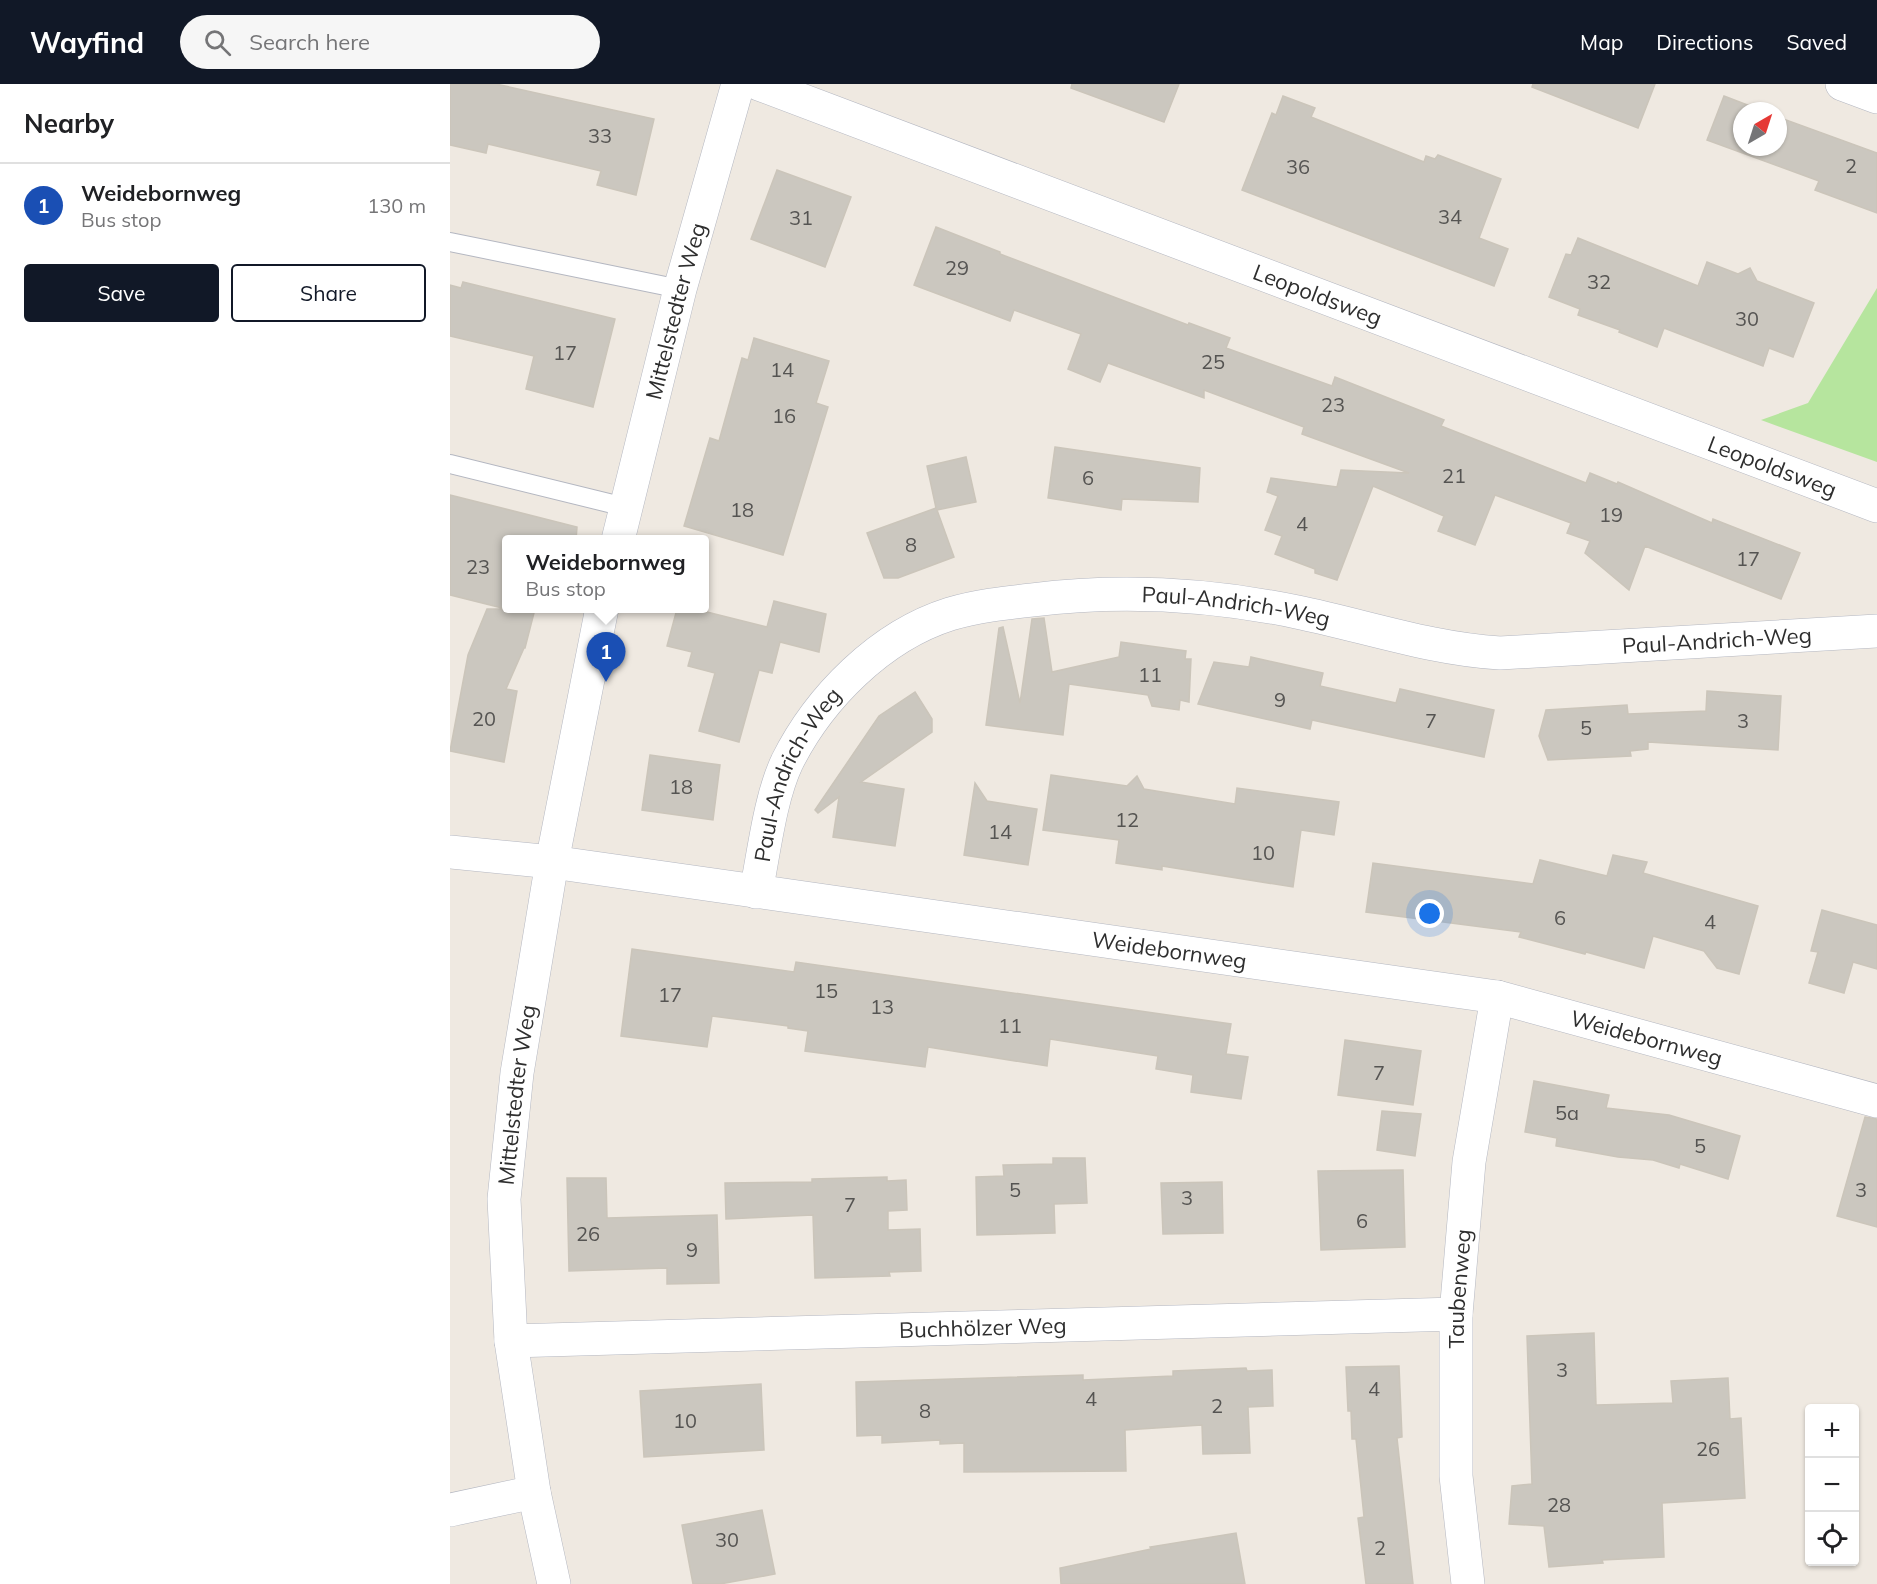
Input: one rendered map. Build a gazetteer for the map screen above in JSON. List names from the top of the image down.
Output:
{
  "streets": {
    "street": [
      "Leopoldsweg",
      "Mittelstedter Weg",
      "Paul-Andrich-Weg",
      "Weidebornweg",
      "Taubenweg",
      "Buchhölzer Weg"
    ]
  },
  "crossings": [
    ["Mittelstedter Weg", "Weidebornweg"],
    ["Mittelstedter Weg", "Buchhölzer Weg"],
    ["Paul-Andrich-Weg", "Weidebornweg"],
    ["Weidebornweg", "Taubenweg"],
    ["Taubenweg", "Buchhölzer Weg"]
  ],
  "house_numbers": [
    "33",
    "2",
    "36",
    "34",
    "31",
    "29",
    "32",
    "30",
    "17",
    "25",
    "14",
    "23",
    "16",
    "21",
    "6",
    "18",
    "19",
    "4",
    "8",
    "17",
    "23",
    "11",
    "9",
    "20",
    "7",
    "3",
    "5",
    "18",
    "12",
    "14",
    "10",
    "6",
    "4",
    "15",
    "17",
    "13",
    "11",
    "7",
    "5a",
    "5",
    "5",
    "3",
    "3",
    "7",
    "6",
    "26",
    "9",
    "3",
    "4",
    "4",
    "2",
    "8",
    "10",
    "26",
    "28",
    "30",
    "2"
  ],
  "north": "top right",
  "page": {
    "header": "Wayfind",
    "search": "Search here",
    "nav": ["Map", "Directions", "Saved"],
    "heading": "Nearby",
    "list": [
      {
        "mark": "1",
        "name": "Weidebornweg",
        "note": "Bus stop",
        "value": "130 m"
      }
    ],
    "buttons": ["Save", "Share"],
    "popup": ["Weidebornweg", "Bus stop"],
    "pins": "1",
    "map_buttons": ["+", "−"]
  }
}
